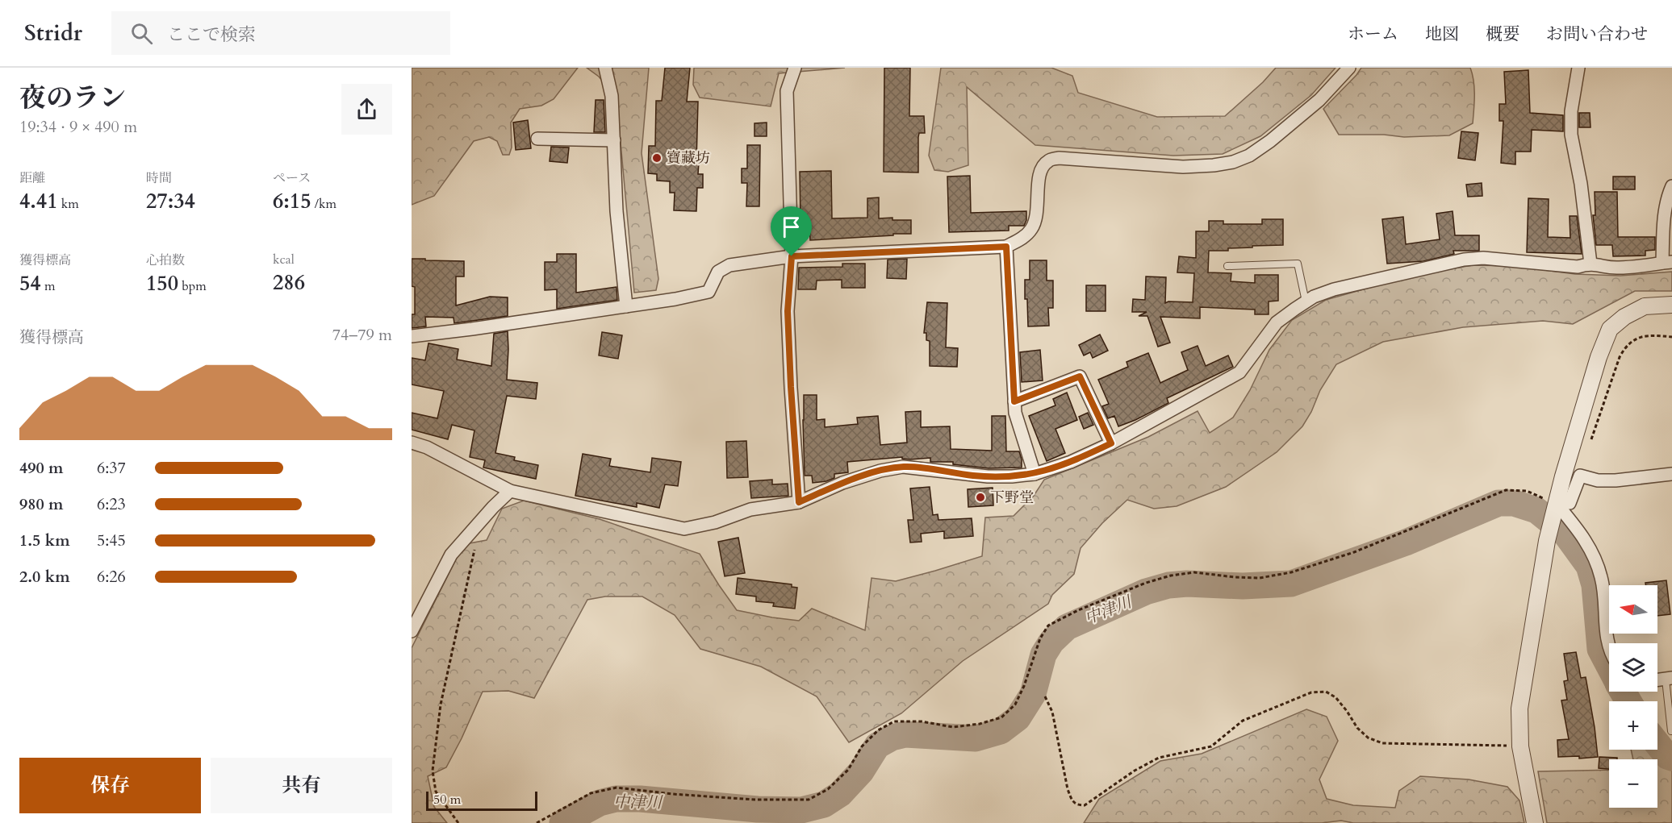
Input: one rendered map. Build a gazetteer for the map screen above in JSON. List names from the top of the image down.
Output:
{
  "water": ["中津川"],
  "places": ["寶藏坊", "下野堂"],
  "scale_bar": "50 m",
  "north": "left",
  "page": {
    "header": "Stridr",
    "search": "ここで検索",
    "nav": [
      "ホーム",
      "地図",
      "概要",
      "お問い合わせ"
    ],
    "heading": ["夜のラン", "19:34 · 9 × 490 m"],
    "stats": [
      ["距離", "4.41 km"],
      ["時間", "27:34"],
      ["ペース", "6:15 /km"],
      ["獲得標高", "54 m"],
      ["心拍数", "150 bpm"],
      ["kcal", "286"]
    ],
    "chart": ["獲得標高", "74–79 m"],
    "list": [
      {
        "name": "490 m",
        "note": "6:37"
      },
      {
        "name": "980 m",
        "note": "6:23"
      },
      {
        "name": "1.5 km",
        "note": "5:45"
      },
      {
        "name": "2.0 km",
        "note": "6:26"
      }
    ],
    "map_buttons": ["+", "−"],
    "buttons": ["保存", "共有"],
    "scale": "50 m"
  }
}
